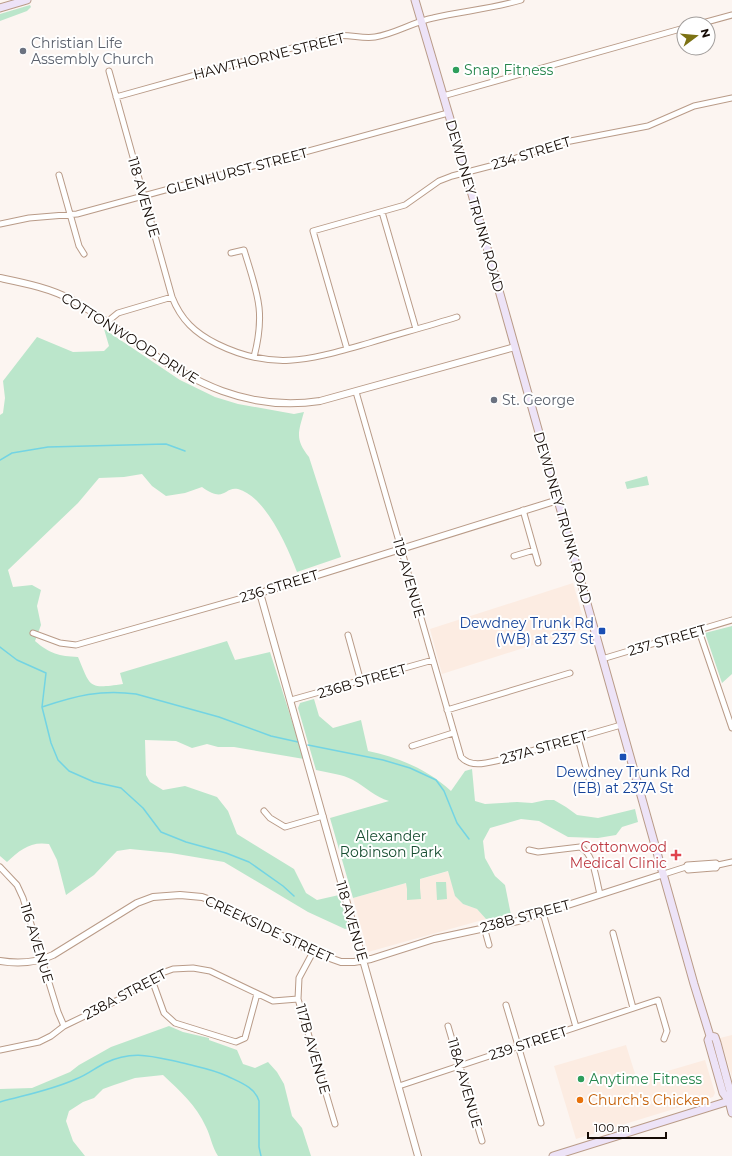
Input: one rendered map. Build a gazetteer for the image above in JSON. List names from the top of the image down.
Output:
{
  "streets": {
    "main road": ["DEWDNEY TRUNK ROAD"],
    "street": [
      "HAWTHORNE STREET",
      "234 STREET",
      "GLENHURST STREET",
      "118 AVENUE",
      "COTTONWOOD DRIVE",
      "119 AVENUE",
      "236 STREET",
      "237 STREET",
      "236B STREET",
      "237A STREET",
      "238B STREET",
      "CREEKSIDE STREET",
      "116 AVENUE",
      "238A STREET",
      "239 STREET",
      "117B AVENUE",
      "118A AVENUE"
    ]
  },
  "crossings": [
    ["HAWTHORNE STREET", "118 AVENUE"],
    ["HAWTHORNE STREET", "DEWDNEY TRUNK ROAD"],
    ["234 STREET", "DEWDNEY TRUNK ROAD"],
    ["GLENHURST STREET", "118 AVENUE"],
    ["GLENHURST STREET", "DEWDNEY TRUNK ROAD"],
    ["118 AVENUE", "236 STREET"],
    ["118 AVENUE", "236B STREET"],
    ["118 AVENUE", "238B STREET"],
    ["118 AVENUE", "CREEKSIDE STREET"],
    ["118 AVENUE", "239 STREET"],
    ["DEWDNEY TRUNK ROAD", "COTTONWOOD DRIVE"],
    ["DEWDNEY TRUNK ROAD", "236 STREET"],
    ["DEWDNEY TRUNK ROAD", "237 STREET"],
    ["DEWDNEY TRUNK ROAD", "237A STREET"],
    ["DEWDNEY TRUNK ROAD", "238B STREET"],
    ["COTTONWOOD DRIVE", "119 AVENUE"],
    ["119 AVENUE", "236 STREET"],
    ["119 AVENUE", "236B STREET"],
    ["119 AVENUE", "237A STREET"],
    ["238B STREET", "CREEKSIDE STREET"],
    ["CREEKSIDE STREET", "116 AVENUE"],
    ["CREEKSIDE STREET", "117B AVENUE"],
    ["116 AVENUE", "238A STREET"],
    ["238A STREET", "117B AVENUE"],
    ["239 STREET", "118A AVENUE"]
  ],
  "parks": ["Alexander Robinson Park"],
  "places": {
    "other": [
      "Christian Life Assembly Church",
      "Snap Fitness",
      "St. George",
      "Anytime Fitness",
      "Church's Chicken"
    ],
    "transit": ["Dewdney Trunk Rd (WB) at 237 St", "Dewdney Trunk Rd (EB) at 237A St"],
    "health": ["Cottonwood Medical Clinic"]
  },
  "scale_bar": "100 m",
  "north": "right"
}
